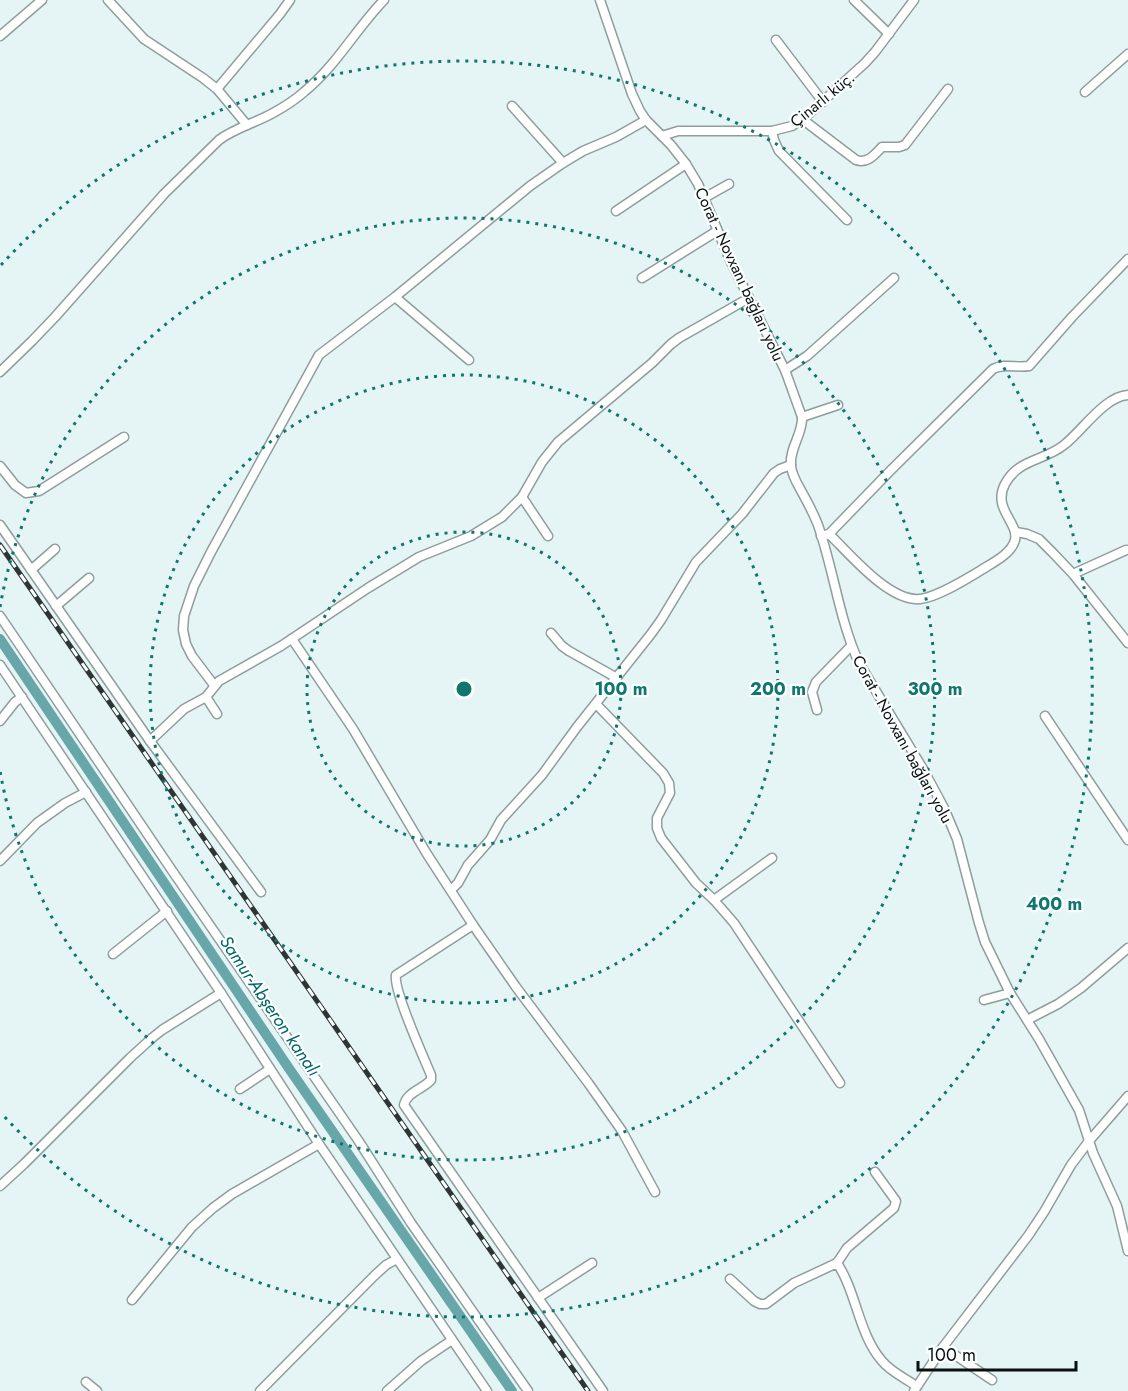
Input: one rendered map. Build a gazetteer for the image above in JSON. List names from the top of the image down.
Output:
{
  "streets": {
    "street": ["Çinarlı küç.", "Corat - Novxanı bağları yolu"]
  },
  "crossings": [
    ["Çinarlı küç.", "Corat - Novxanı bağları yolu"]
  ],
  "water": ["Samur-Abşeron kanalı"],
  "scale_bar": "100 m",
  "rings": [
    "100 m",
    "200 m",
    "300 m",
    "400 m"
  ]
}
